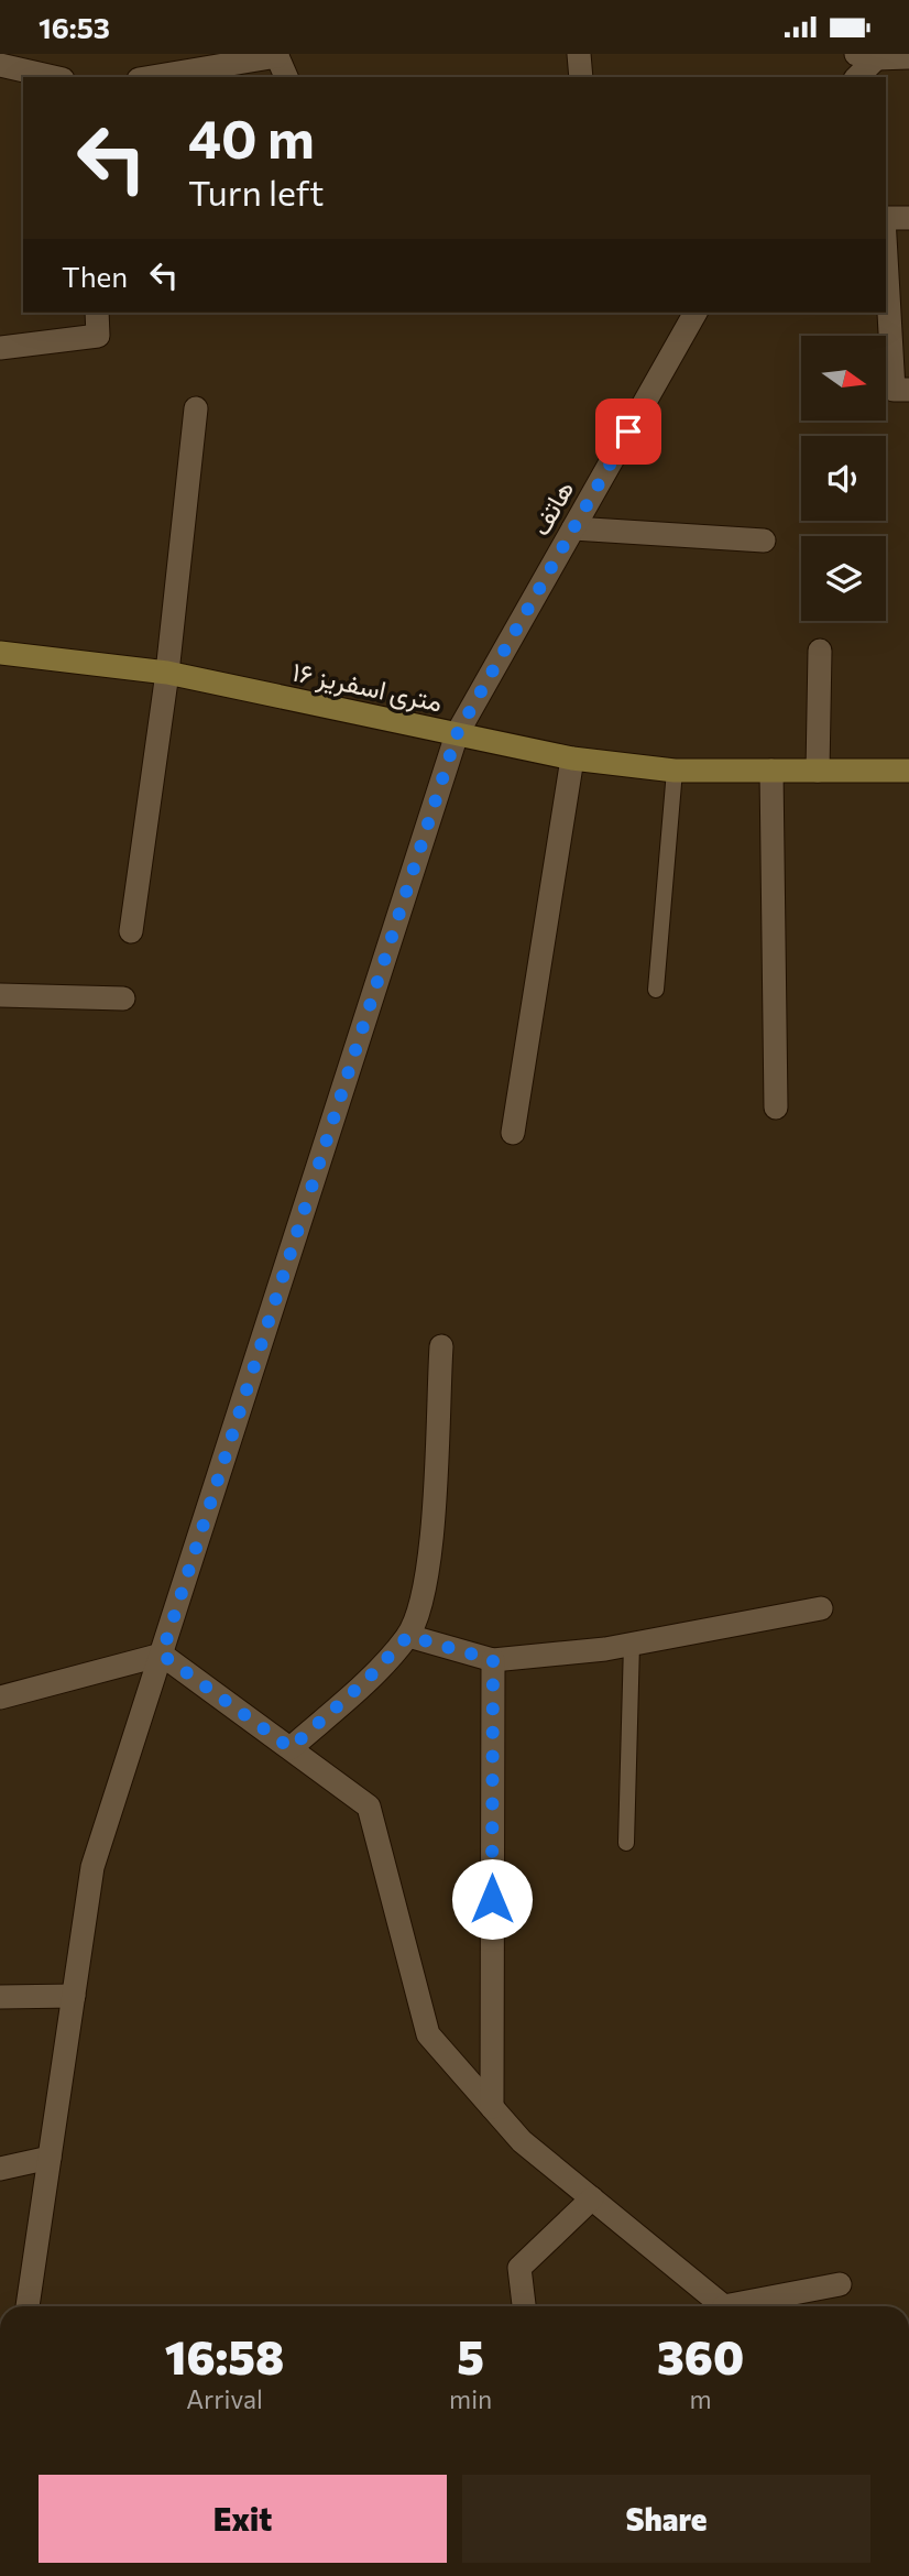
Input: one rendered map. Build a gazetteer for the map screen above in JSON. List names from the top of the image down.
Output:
{
  "streets": {
    "street": ["هاتف", "۱۶ متری اسفریز"]
  },
  "crossings": [
    ["هاتف", "۱۶ متری اسفریز"]
  ],
  "north": "right",
  "page": {
    "status": "16:53",
    "turn": ["40 m", "Turn left"],
    "then": "Then",
    "eta": [
      "16:58",
      "Arrival",
      "5",
      "min",
      "360",
      "m"
    ],
    "buttons": ["Exit", "Share"]
  }
}
